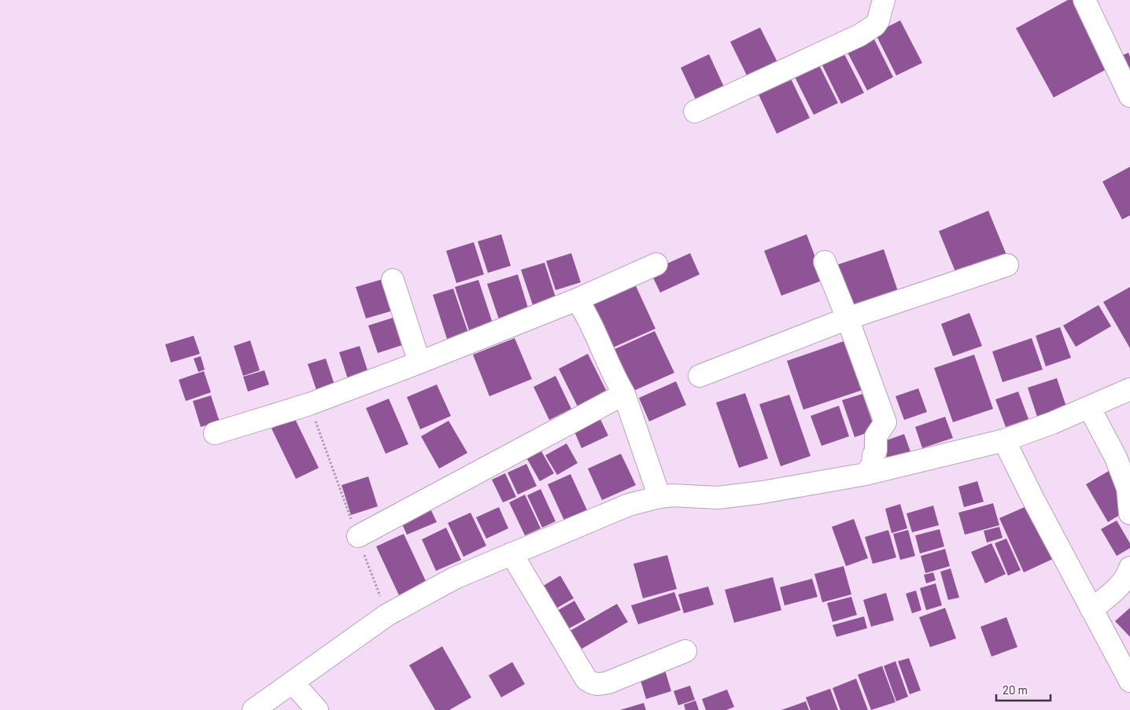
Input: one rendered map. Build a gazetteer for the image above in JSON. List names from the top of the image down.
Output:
{
  "scale_bar": "20 m"
}
